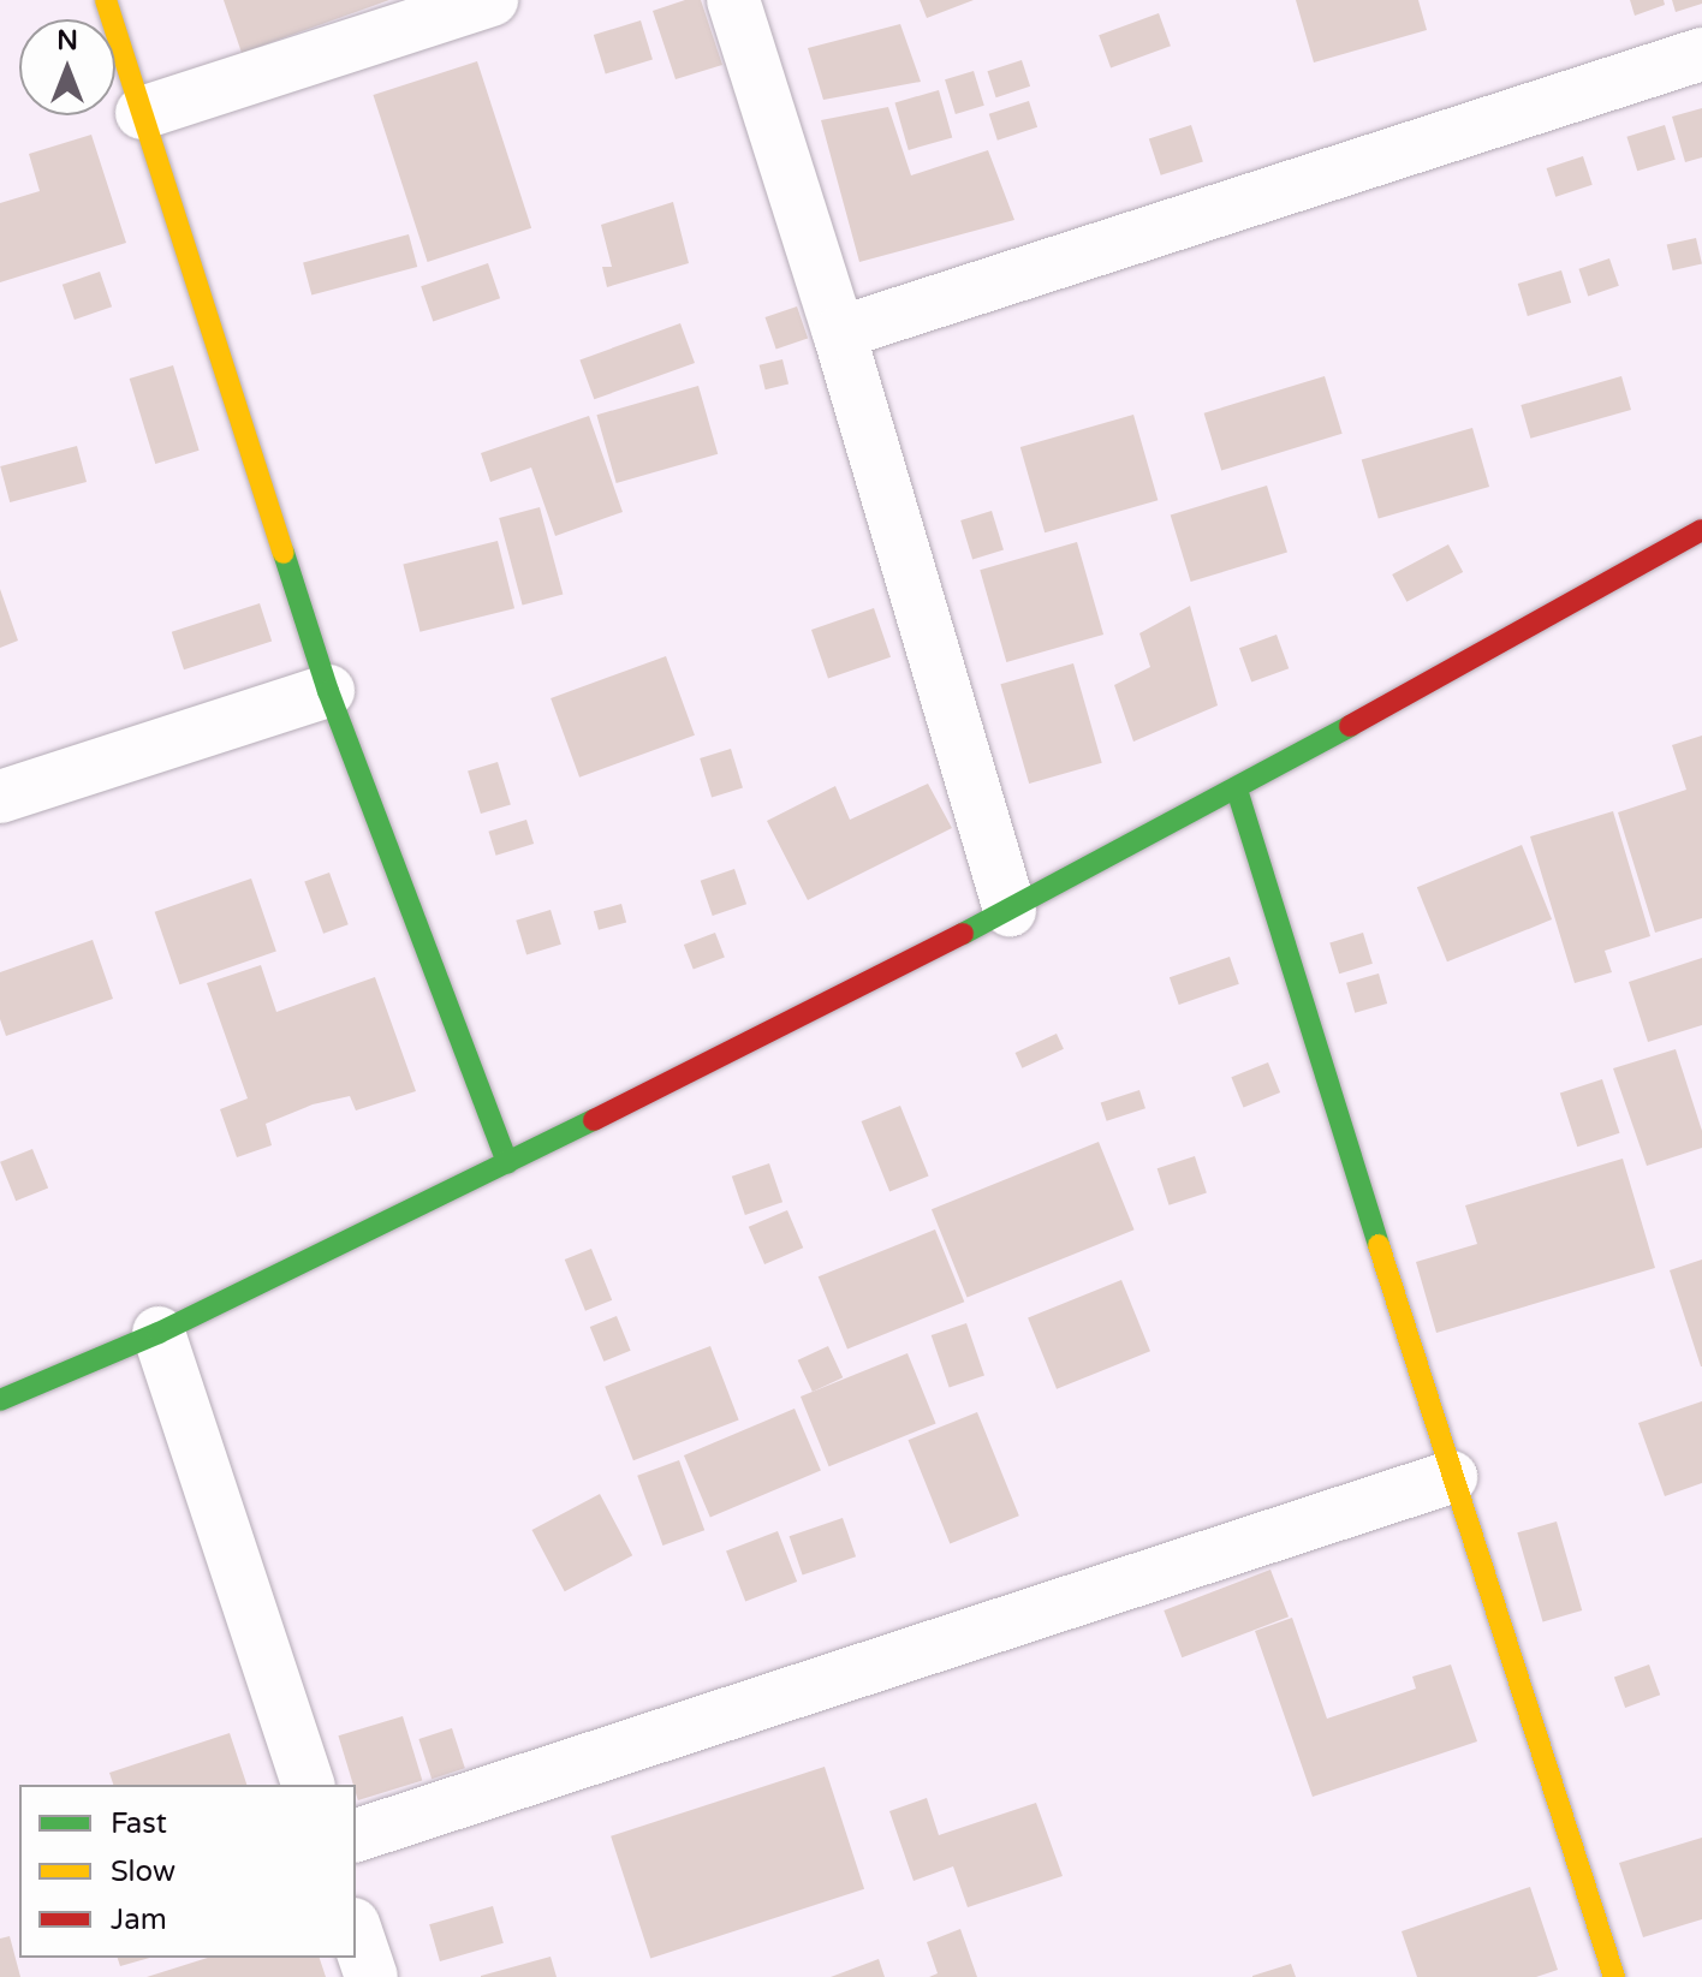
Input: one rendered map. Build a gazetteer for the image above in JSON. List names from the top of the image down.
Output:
{
  "legend": ["Fast", "Slow", "Jam"],
  "north": "top"
}
